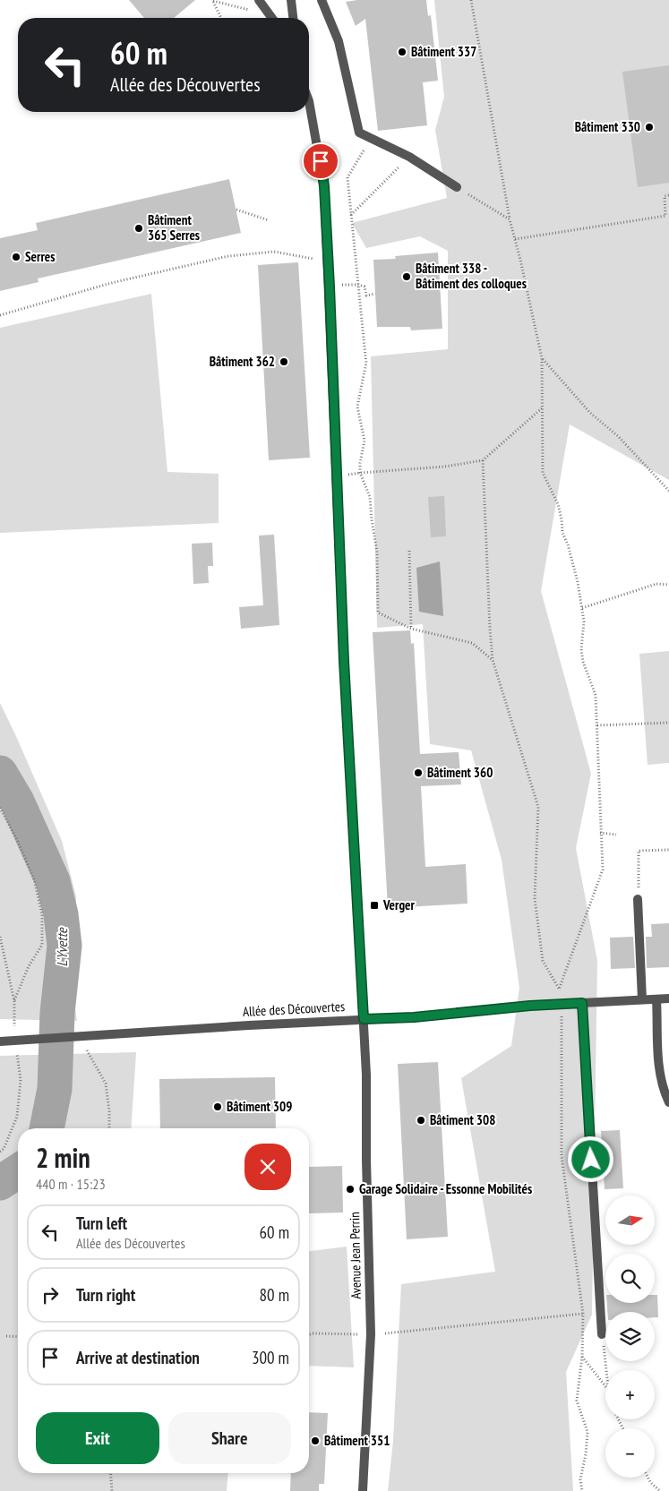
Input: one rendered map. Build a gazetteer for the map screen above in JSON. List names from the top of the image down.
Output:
{
  "streets": {
    "street": ["Allée des Découvertes", "Avenue Jean Perrin"]
  },
  "crossings": [
    ["Allée des Découvertes", "Avenue Jean Perrin"]
  ],
  "water": ["L'Yvette"],
  "places": {
    "other": [
      "Bâtiment 337",
      "Bâtiment 330",
      "Bâtiment 365 Serres",
      "Serres",
      "Bâtiment 338 - Bâtiment des colloques",
      "Bâtiment 362",
      "Bâtiment 360",
      "Bâtiment 309",
      "Bâtiment 308",
      "Garage Solidaire - Essonne Mobilités",
      "Bâtiment 351"
    ],
    "transit": ["Verger"]
  },
  "north": "right",
  "page": {
    "turn": ["60 m", "Allée des Découvertes"],
    "heading": ["2 min", "440 m · 15:23"],
    "map_buttons": ["+", "−"],
    "list": [
      {
        "name": "Turn left",
        "note": "Allée des Découvertes",
        "value": "60 m"
      },
      {
        "name": "Turn right",
        "value": "80 m"
      },
      {
        "name": "Arrive at destination",
        "value": "300 m"
      }
    ],
    "buttons": ["Exit", "Share"]
  }
}
